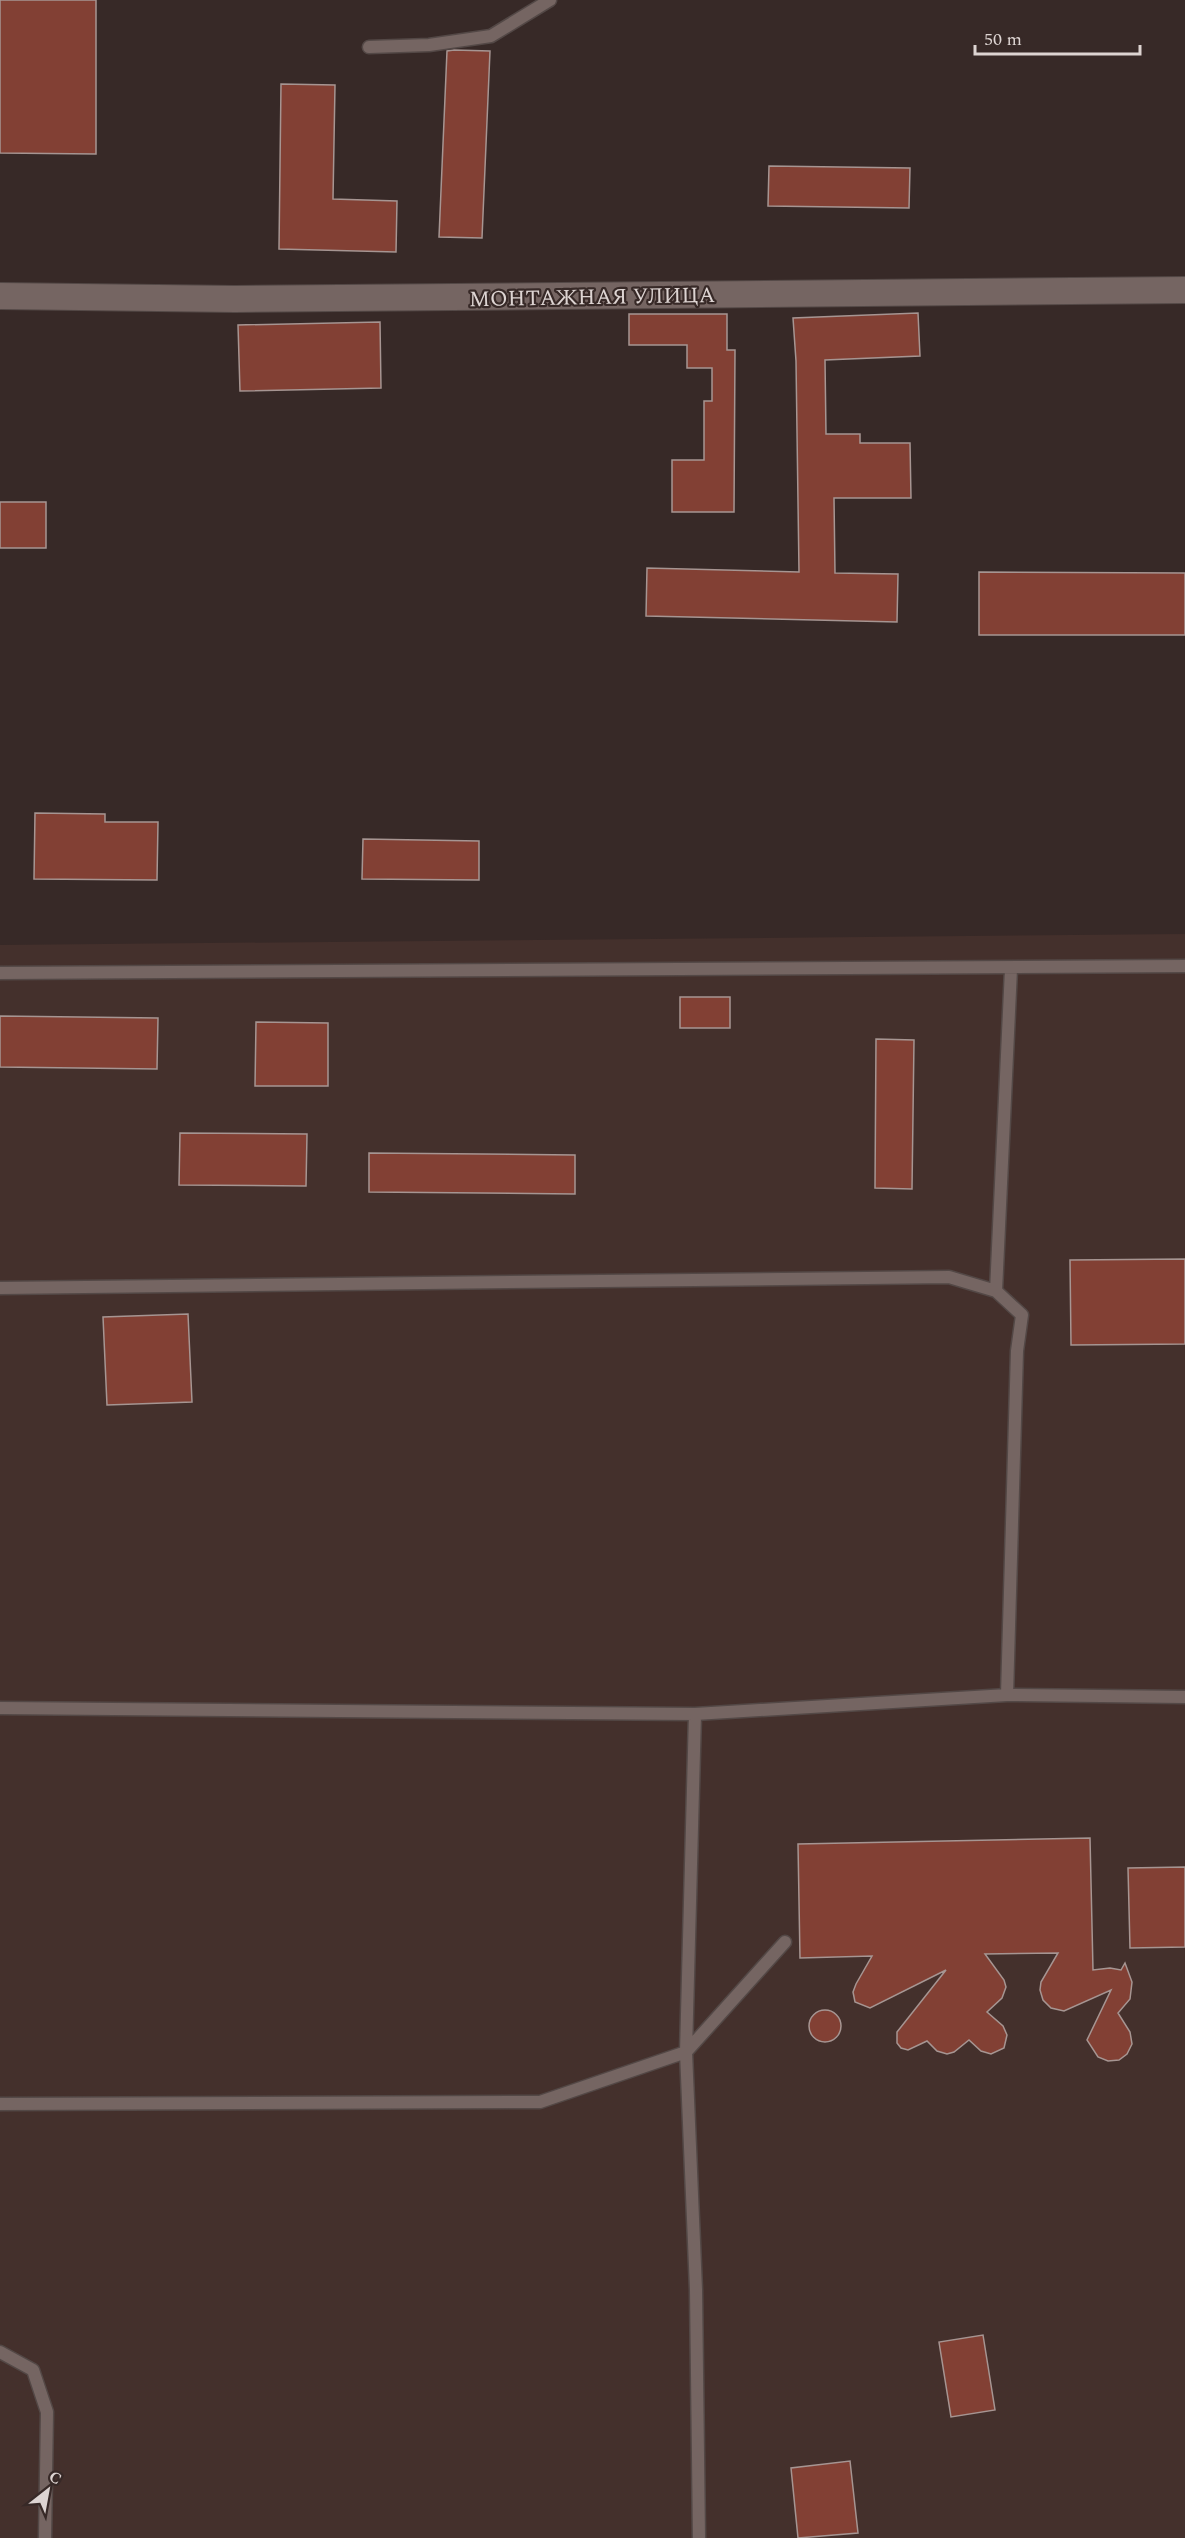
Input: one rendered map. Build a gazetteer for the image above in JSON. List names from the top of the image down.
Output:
{
  "streets": {
    "street": ["МОНТАЖНАЯ УЛИЦА"]
  },
  "scale_bar": "50 m",
  "north": "top right"
}
